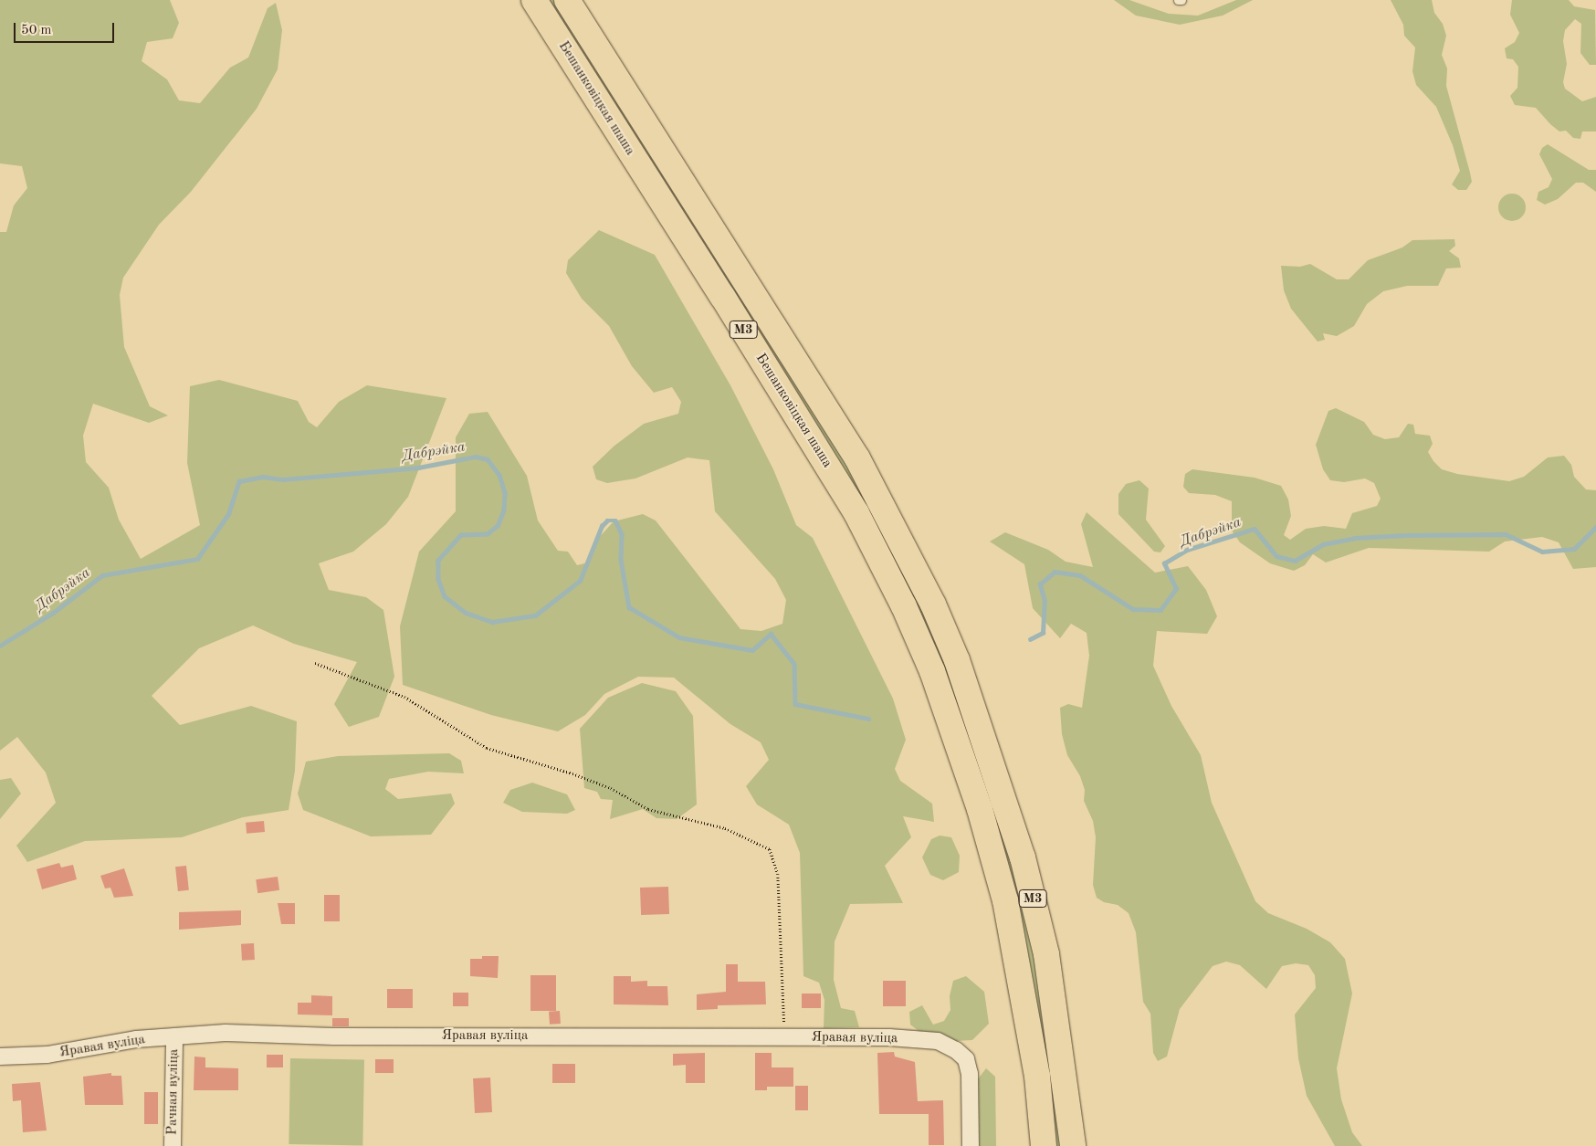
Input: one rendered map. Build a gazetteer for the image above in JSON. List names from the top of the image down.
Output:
{
  "streets": {
    "main road": ["Бешанковіцкая шаша", "М3"],
    "street": ["Яравая вуліца", "Рачная вуліца"]
  },
  "crossings": [
    ["Яравая вуліца", "Рачная вуліца"]
  ],
  "water": ["Дабрэйка"],
  "scale_bar": "50 m"
}
